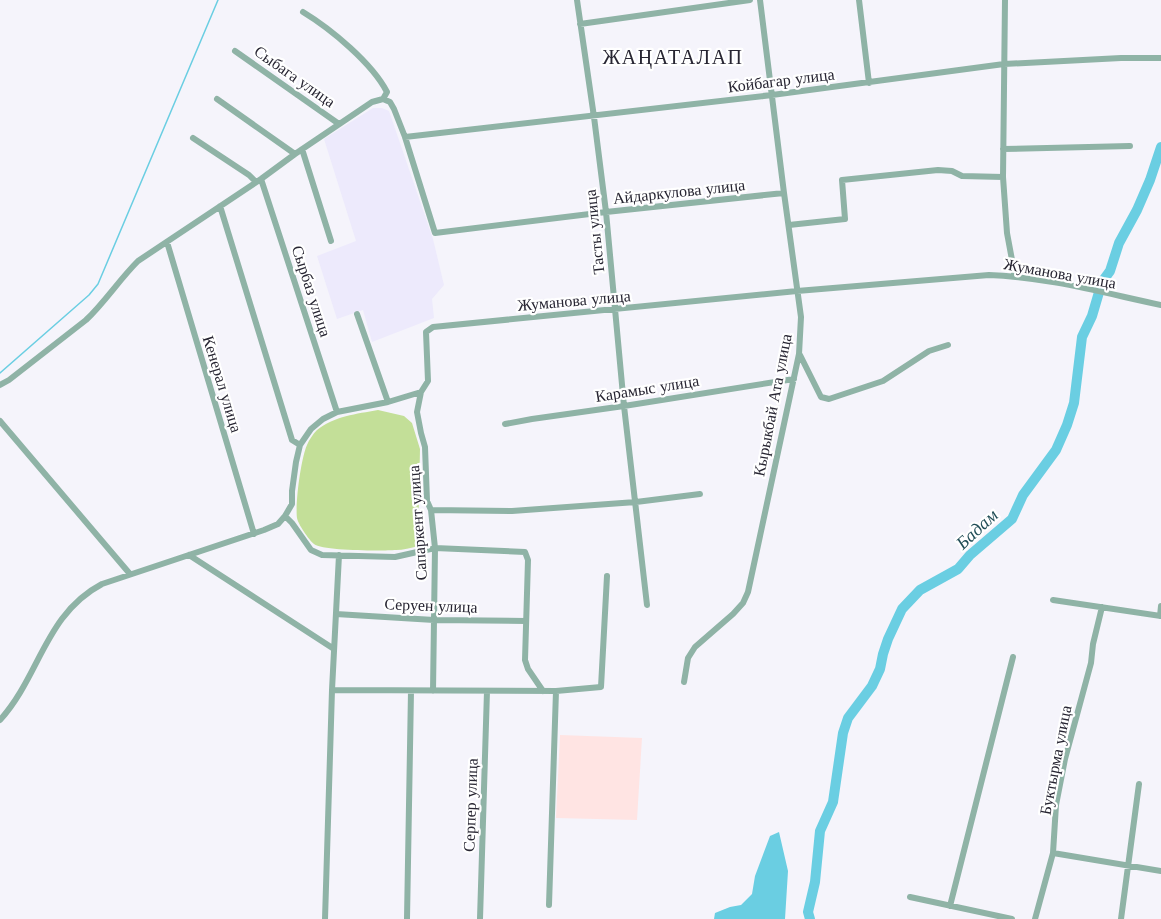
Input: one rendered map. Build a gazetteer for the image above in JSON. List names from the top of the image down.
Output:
{
  "streets": {
    "street": [
      "Сыбага улица",
      "Койбагар улица",
      "Айдаркулова улица",
      "Тасты улица",
      "Жуманова улица",
      "Сырбаз улица",
      "Кенерал улица",
      "Карамыс улица",
      "Кырыкбай Ата улица",
      "Сапаркент улица",
      "Серуен улица",
      "Буктырма улица",
      "Серпер улица"
    ]
  },
  "crossings": [
    ["Койбагар улица", "Айдаркулова улица"],
    ["Койбагар улица", "Тасты улица"],
    ["Койбагар улица", "Кырыкбай Ата улица"],
    ["Айдаркулова улица", "Тасты улица"],
    ["Айдаркулова улица", "Кырыкбай Ата улица"],
    ["Тасты улица", "Жуманова улица"],
    ["Тасты улица", "Карамыс улица"],
    ["Жуманова улица", "Кырыкбай Ата улица"],
    ["Жуманова улица", "Сапаркент улица"],
    ["Карамыс улица", "Кырыкбай Ата улица"],
    ["Сапаркент улица", "Серуен улица"]
  ],
  "districts": ["ЖАҢАТАЛАП"],
  "water": ["Бадам"]
}
